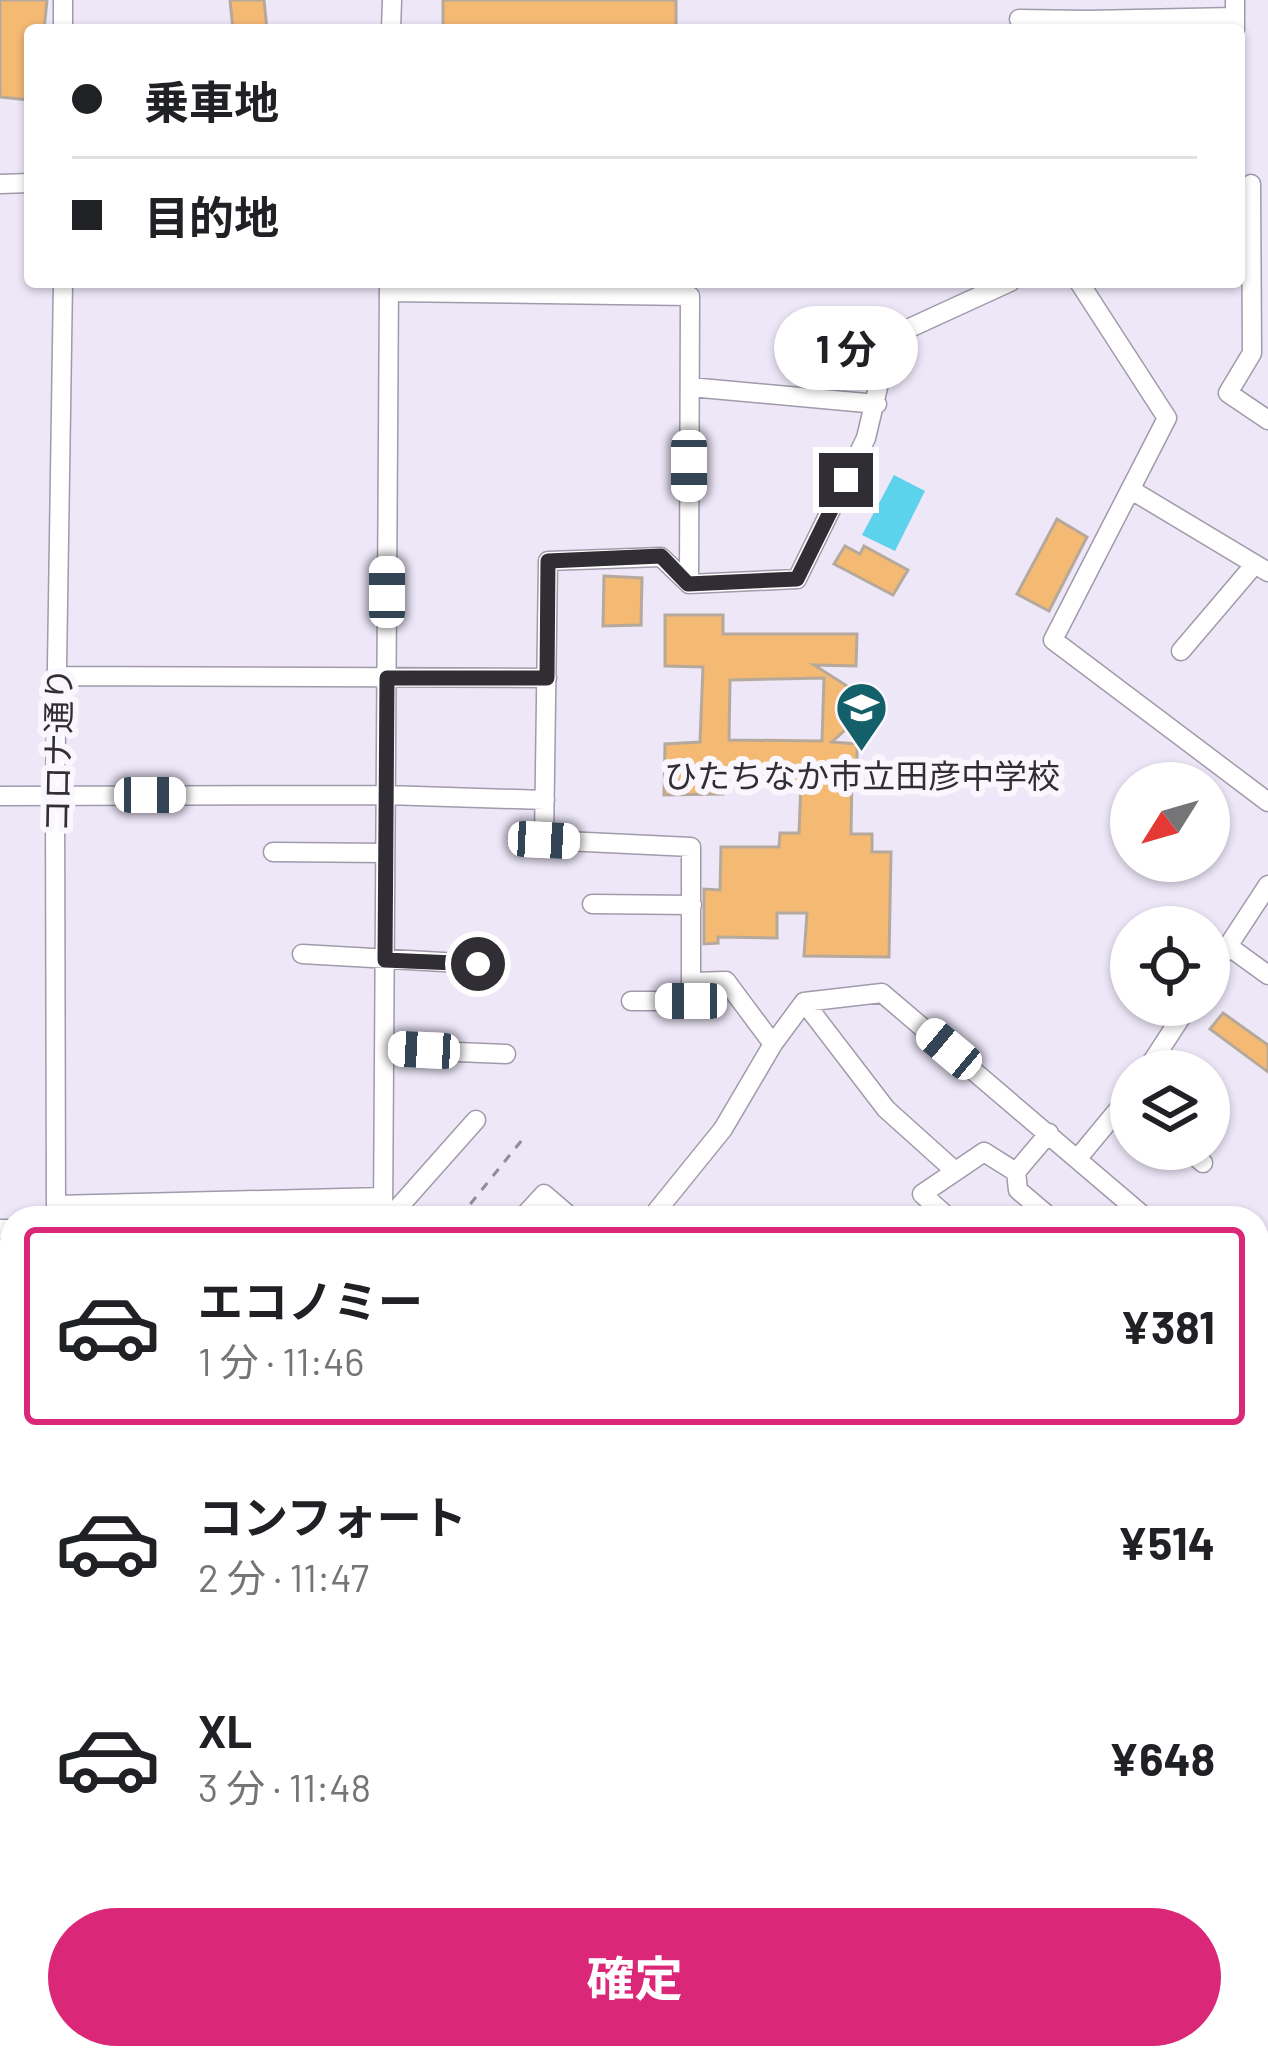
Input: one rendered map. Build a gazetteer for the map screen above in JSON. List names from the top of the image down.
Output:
{
  "streets": {
    "street": ["コロナ通り"]
  },
  "places": {
    "school or university": ["ひたちなか市立田彦中学校"]
  },
  "north": "bottom left",
  "page": {
    "banner": ["乗車地", "目的地"],
    "bubble": "1 分",
    "list": [
      {
        "name": "エコノミー",
        "note": "1 分 · 11:46",
        "value": "¥381"
      },
      {
        "name": "コンフォート",
        "note": "2 分 · 11:47",
        "value": "¥514"
      },
      {
        "name": "XL",
        "note": "3 分 · 11:48",
        "value": "¥648"
      }
    ],
    "buttons": "確定"
  }
}
